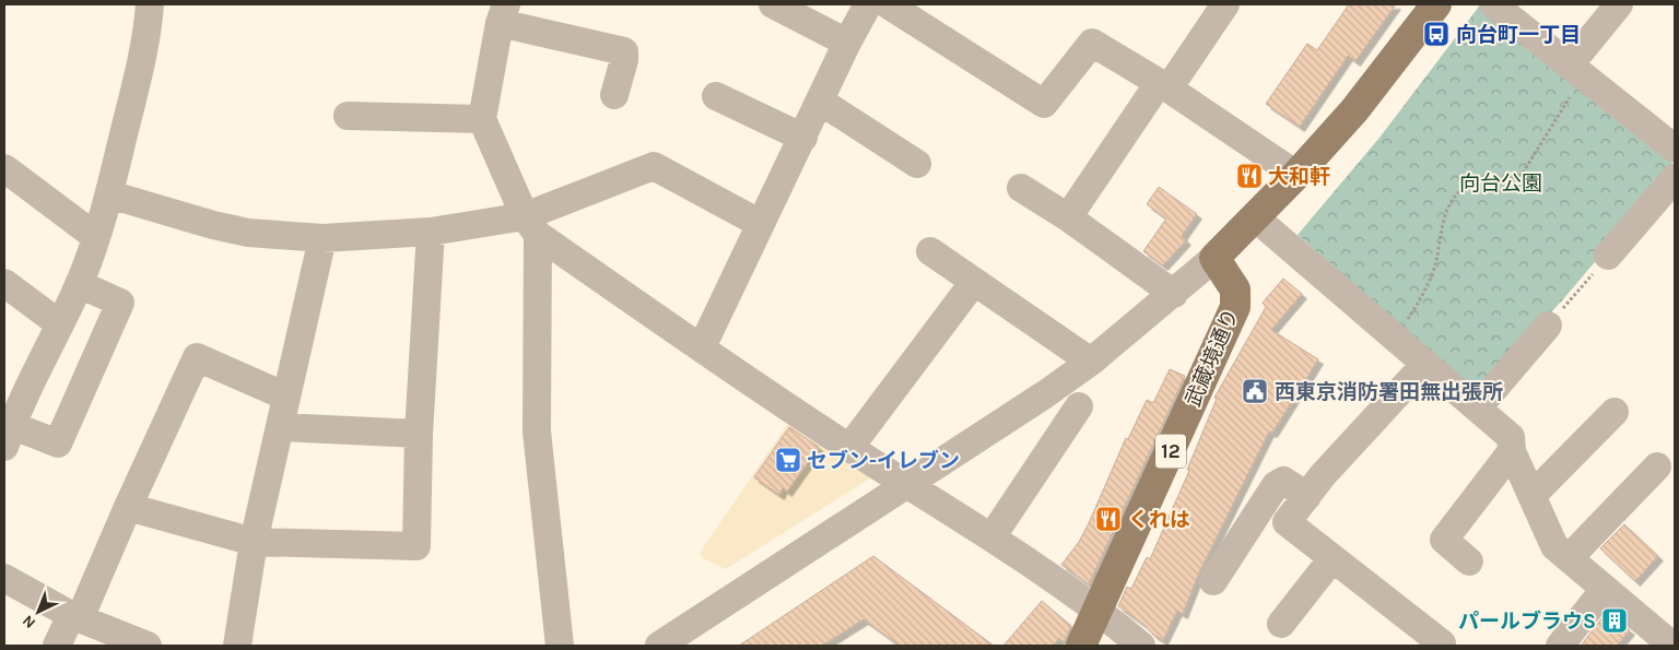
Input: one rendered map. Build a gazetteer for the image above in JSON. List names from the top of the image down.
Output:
{
  "streets": {
    "main road": ["武蔵境通り", "12"]
  },
  "parks": ["向台公園"],
  "places": {
    "bus stop": ["向台町一丁目"],
    "restaurant": ["大和軒", "くれは"],
    "public building": ["西東京消防署田無出張所"],
    "supermarket": ["セブン-イレブン"],
    "building": ["パールブラウS"]
  },
  "north": "bottom left"
}
